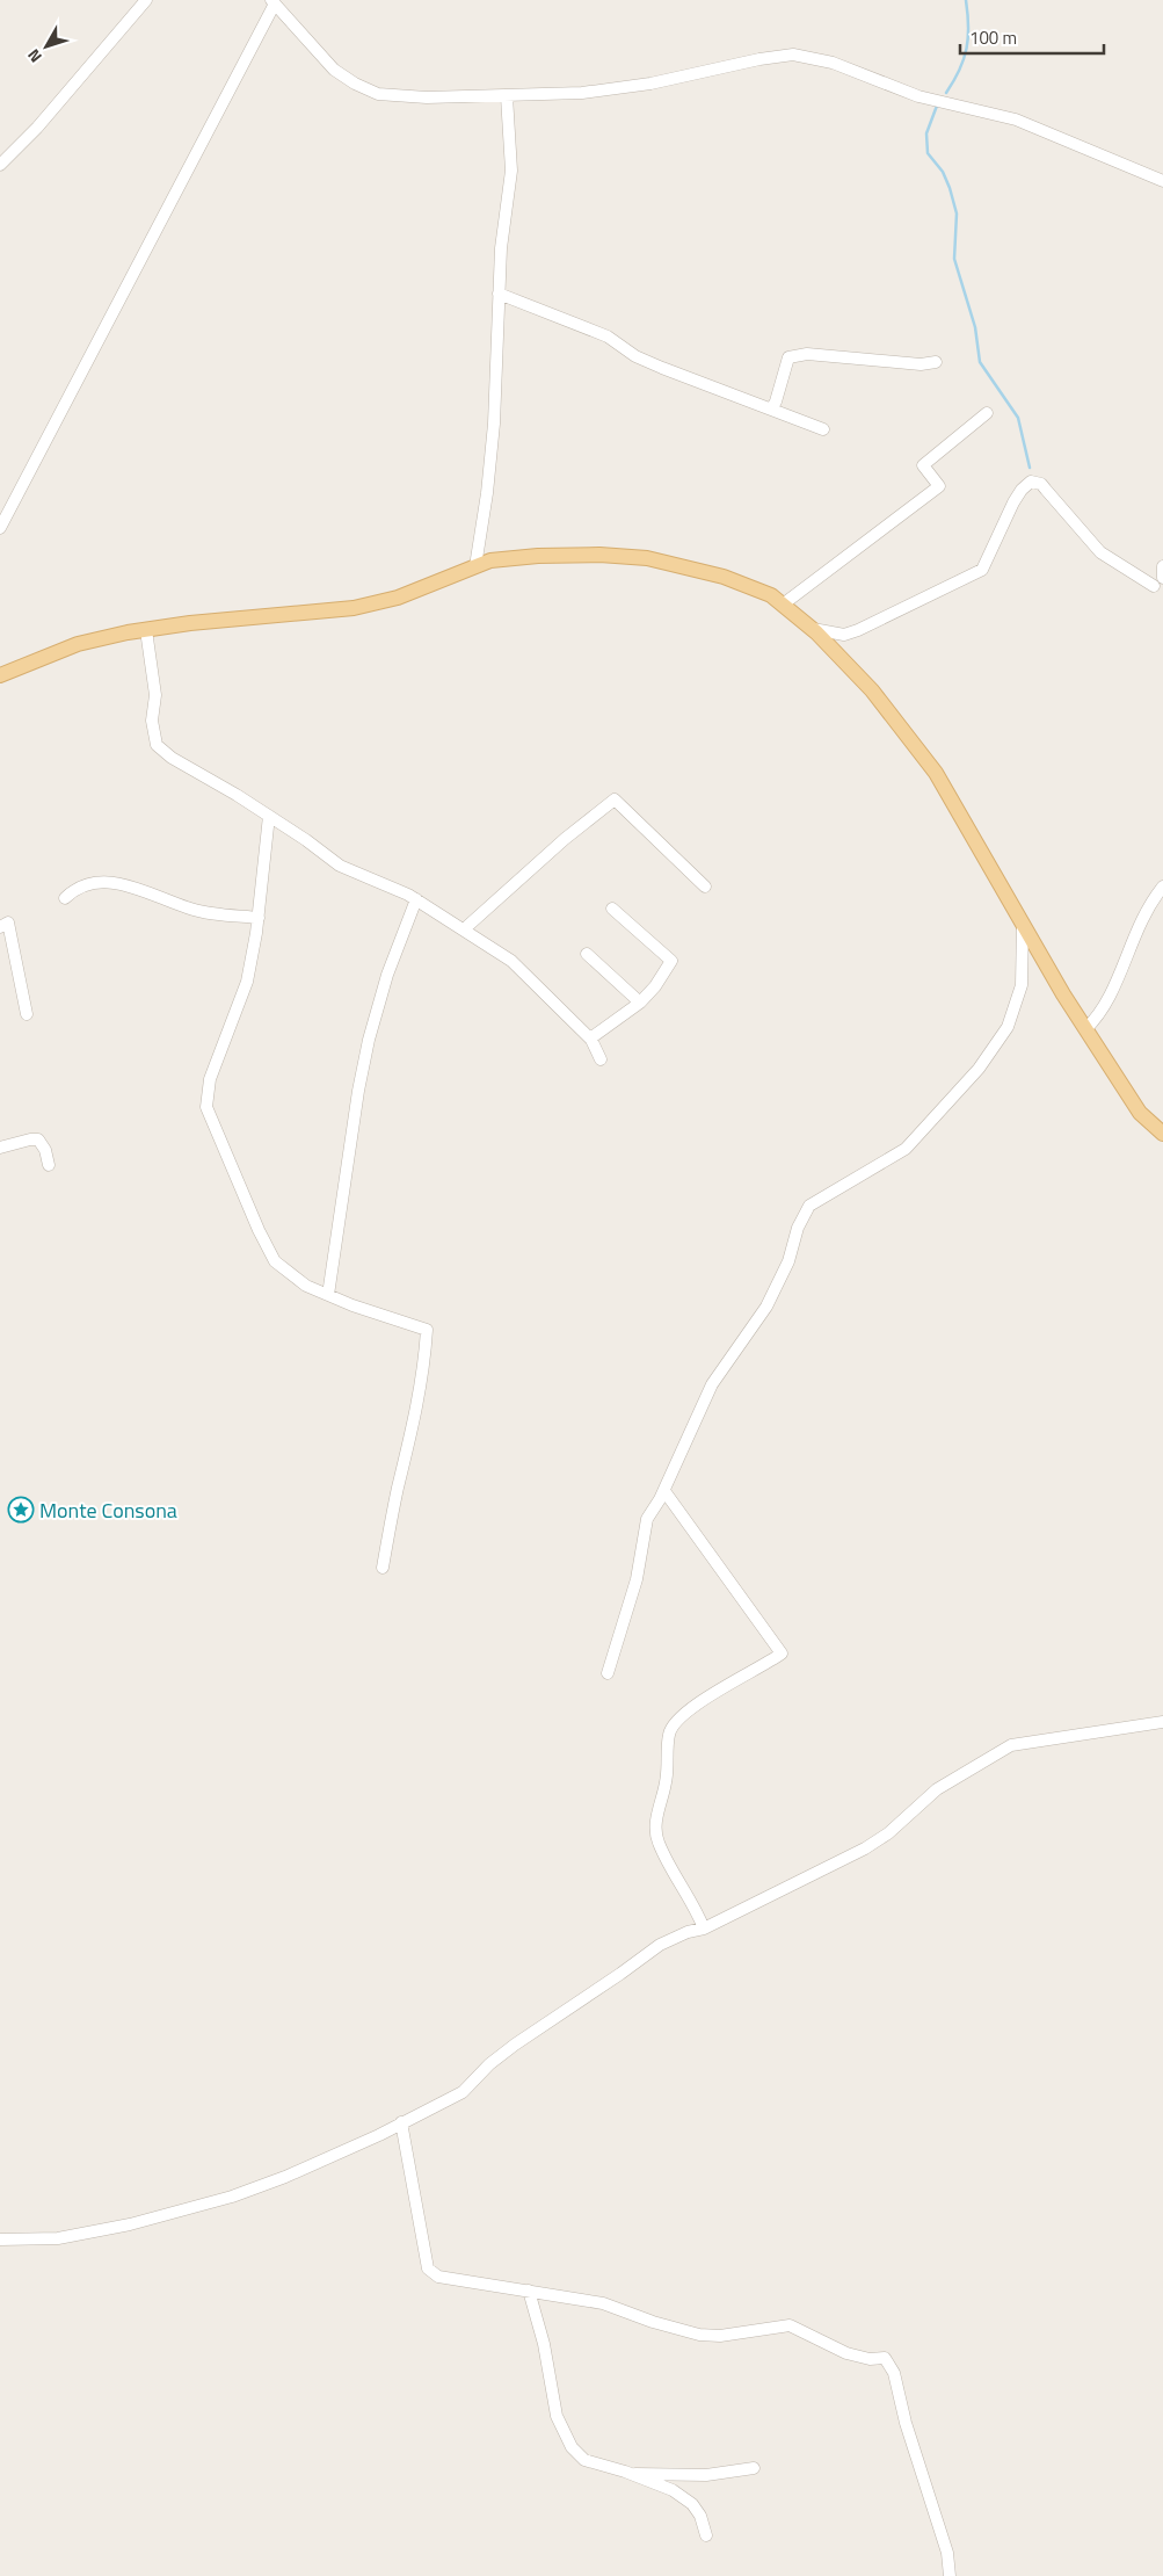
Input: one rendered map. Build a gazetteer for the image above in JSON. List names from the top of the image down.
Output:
{
  "places": {
    "place": ["Monte Consona"]
  },
  "scale_bar": "100 m",
  "north": "bottom left"
}
